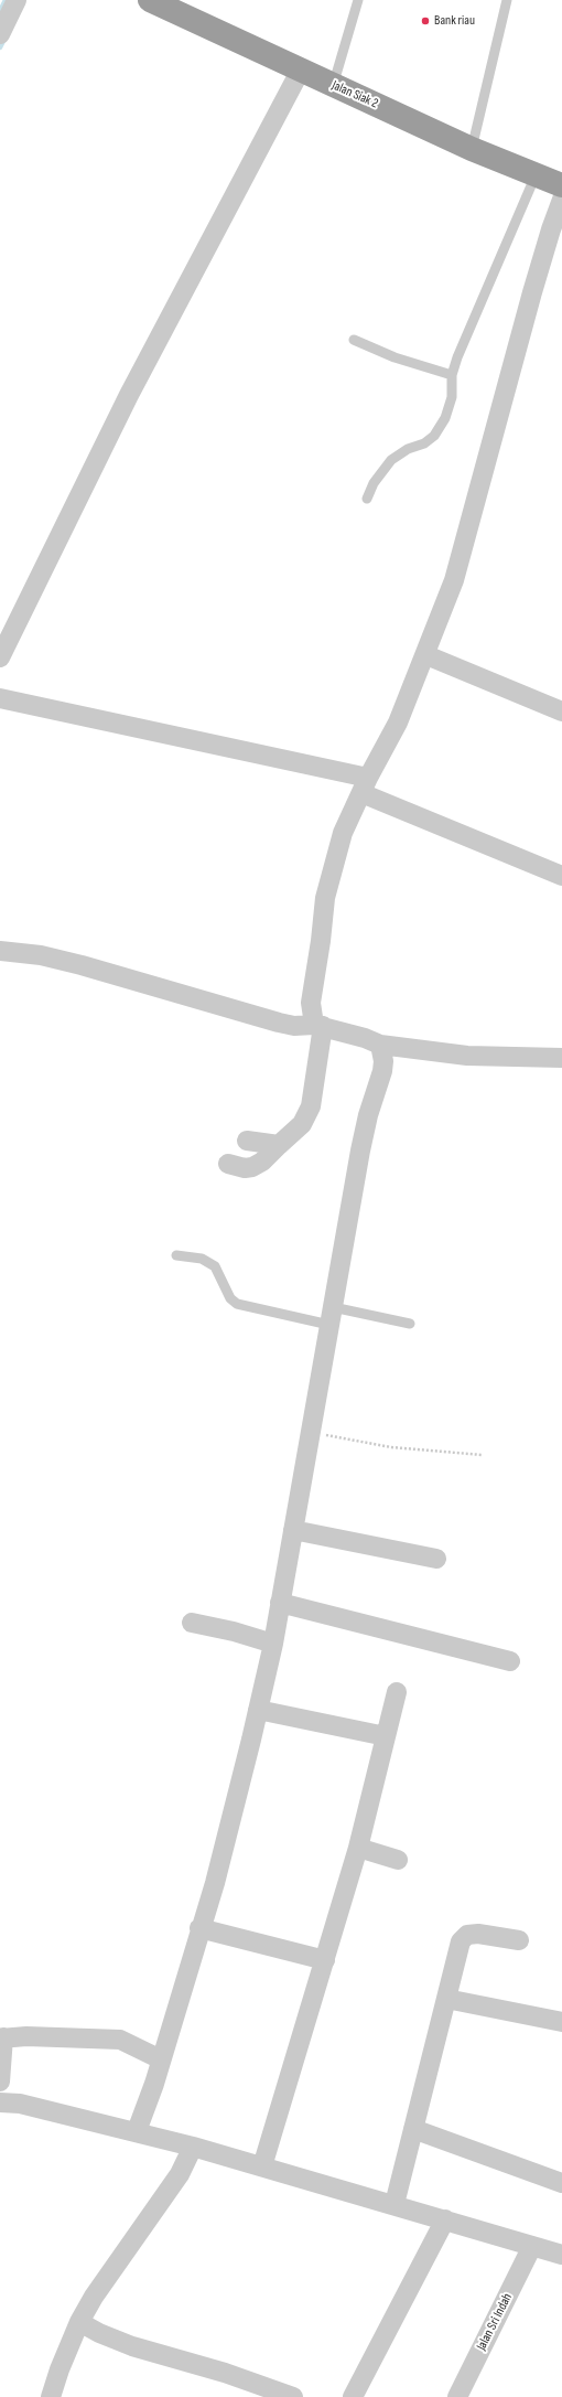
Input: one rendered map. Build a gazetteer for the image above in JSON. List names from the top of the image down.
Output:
{
  "streets": {
    "highway": ["Jalan Siak 2"],
    "street": ["Jalan Sri Indah"]
  },
  "places": ["Bank riau"]
}
